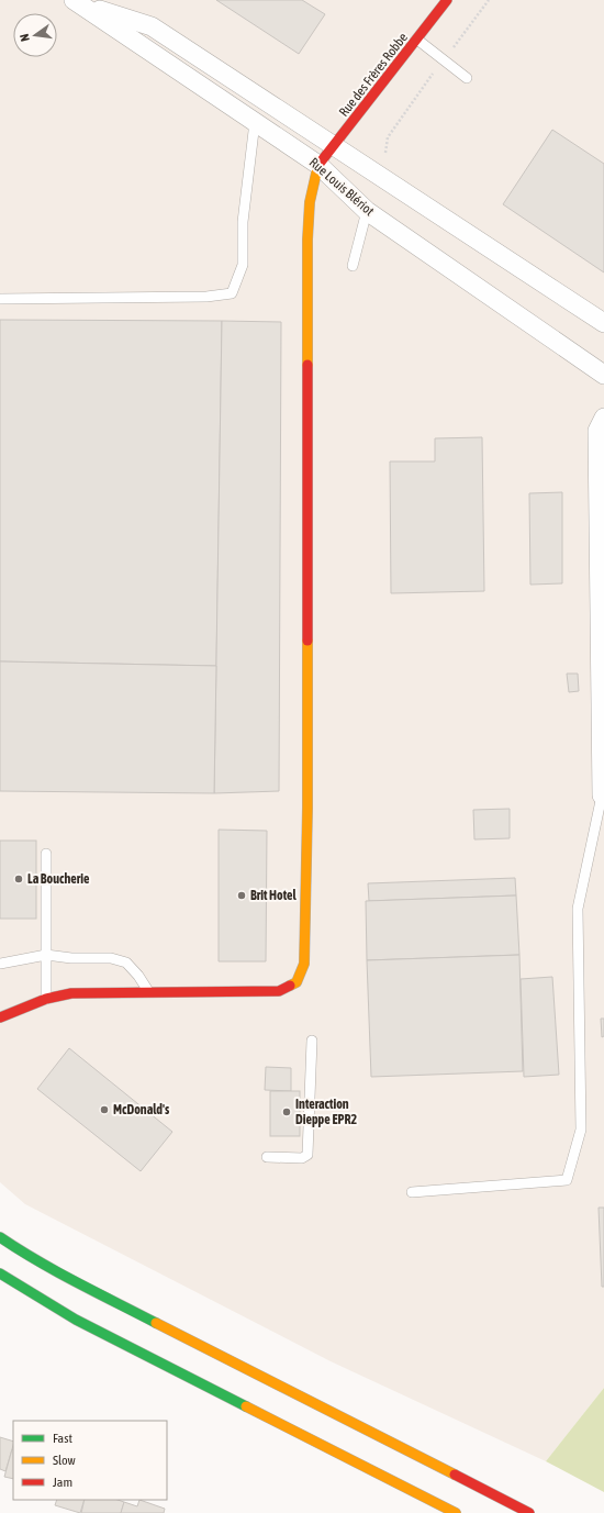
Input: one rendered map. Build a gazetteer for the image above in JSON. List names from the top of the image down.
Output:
{
  "streets": {
    "main road": ["Rue des Frères Robbe"],
    "street": ["Rue Louis Blériot"]
  },
  "crossings": [
    ["Rue des Frères Robbe", "Rue Louis Blériot"]
  ],
  "places": [
    "La Boucherie",
    "Brit Hotel",
    "McDonald's",
    "Interaction Dieppe EPR2"
  ],
  "legend": ["Fast", "Slow", "Jam"],
  "north": "left"
}
